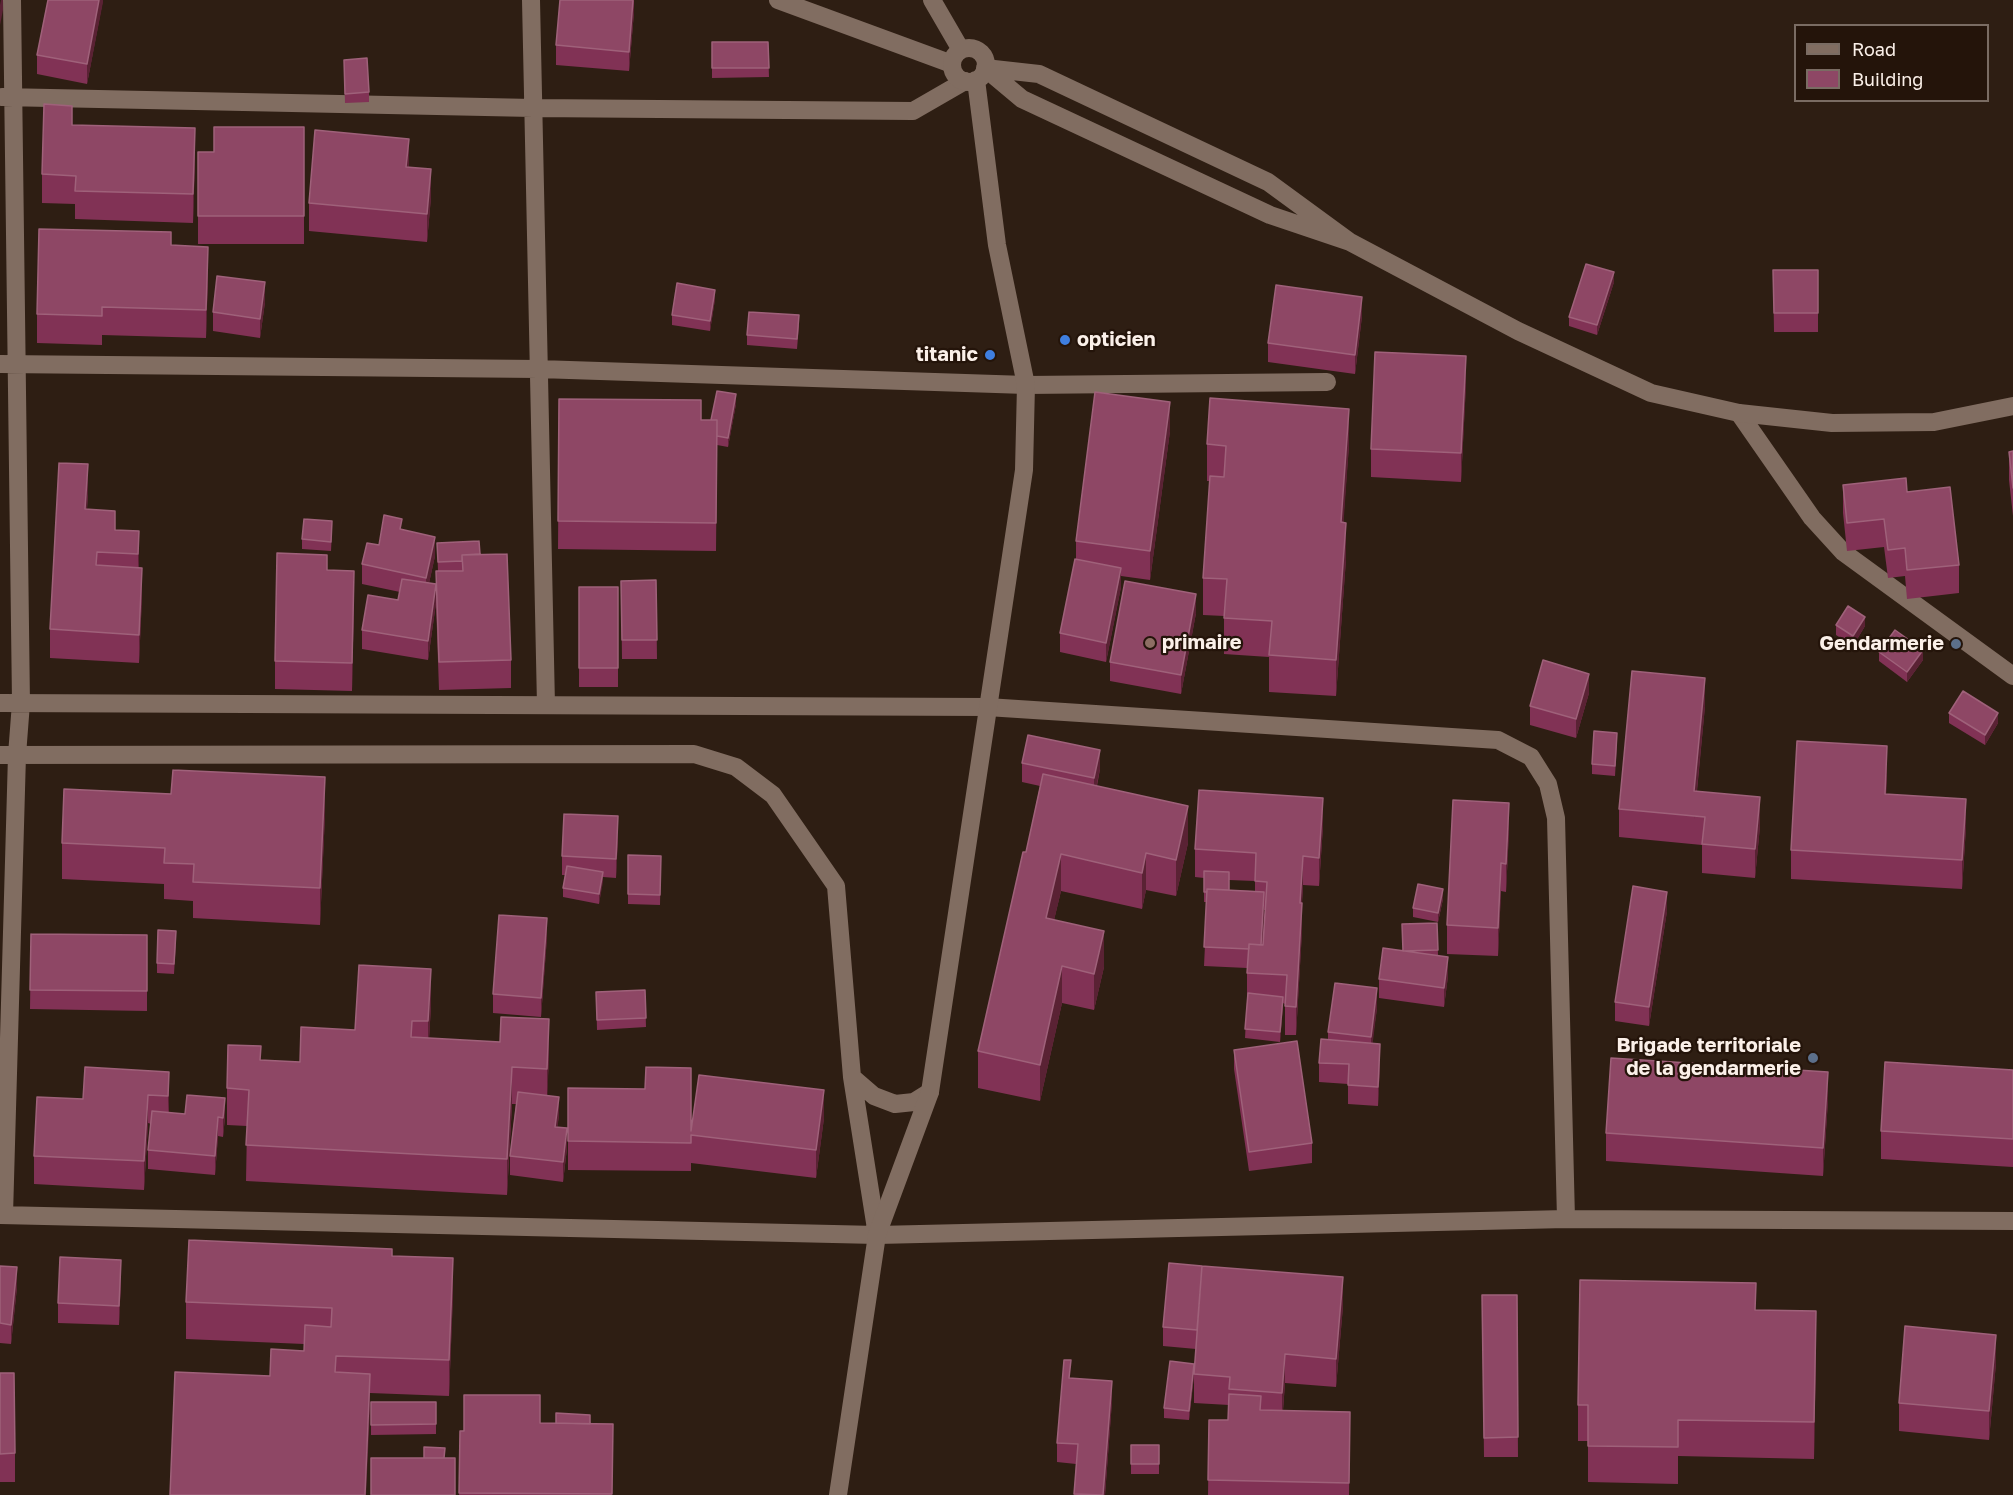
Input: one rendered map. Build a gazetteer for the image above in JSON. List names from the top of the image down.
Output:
{
  "places": [
    "opticien",
    "titanic",
    "primaire",
    "Gendarmerie",
    "Brigade territoriale de la gendarmerie"
  ],
  "legend": ["Road", "Building"]
}
